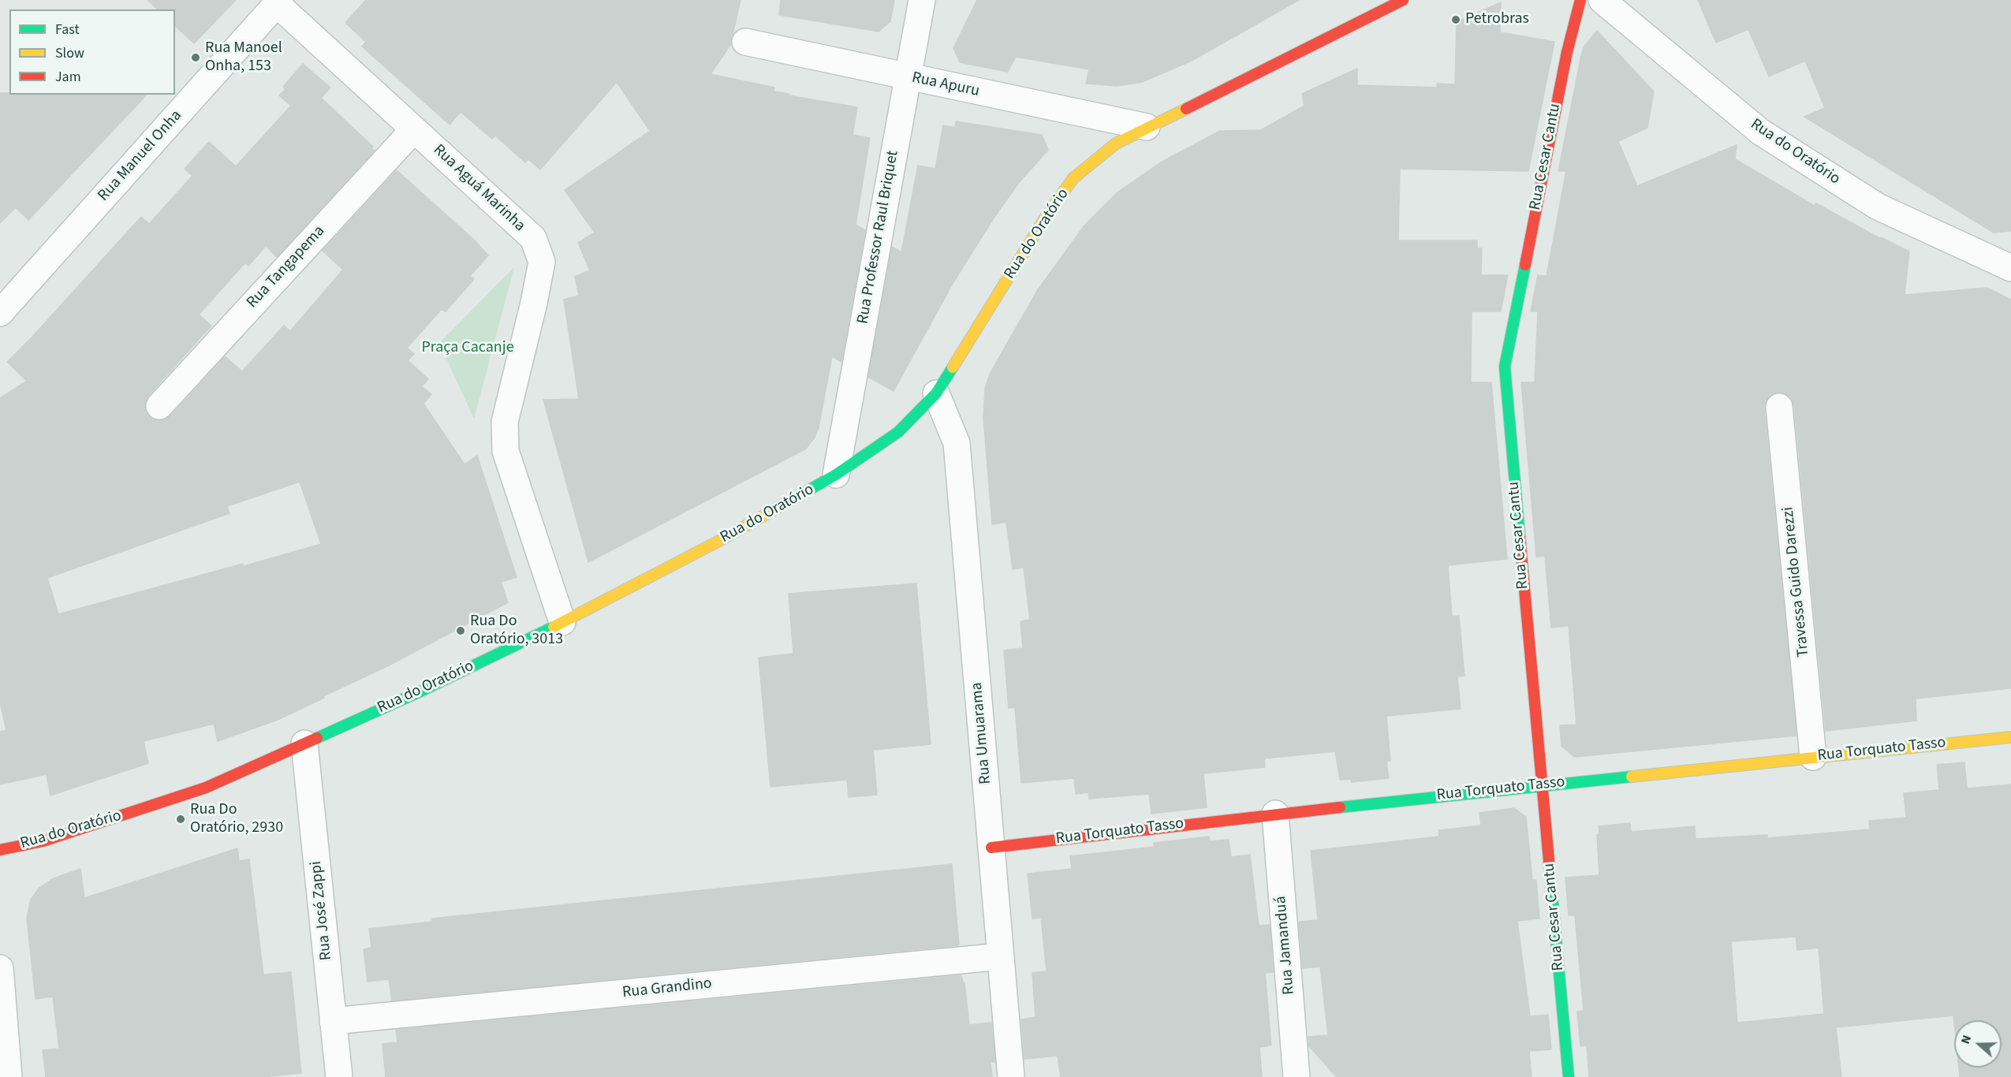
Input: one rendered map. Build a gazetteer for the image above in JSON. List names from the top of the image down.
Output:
{
  "streets": {
    "street": [
      "Rua Apuru",
      "Rua do Oratório",
      "Rua Manuel Onha",
      "Rua Cesar Cantu",
      "Rua Aguá Marinha",
      "Rua Professor Raul Briquet",
      "Rua Tangapema",
      "Travessa Guido Darezzi",
      "Rua Umuarama",
      "Rua Torquato Tasso",
      "Rua José Zappi",
      "Rua Jamanduá",
      "Rua Grandino"
    ]
  },
  "crossings": [
    ["Rua Apuru", "Rua do Oratório"],
    ["Rua Apuru", "Rua Professor Raul Briquet"],
    ["Rua do Oratório", "Rua Aguá Marinha"],
    ["Rua do Oratório", "Rua Professor Raul Briquet"],
    ["Rua do Oratório", "Rua Umuarama"],
    ["Rua do Oratório", "Rua José Zappi"],
    ["Rua Manuel Onha", "Rua Aguá Marinha"],
    ["Rua Cesar Cantu", "Rua Torquato Tasso"],
    ["Rua Aguá Marinha", "Rua Tangapema"],
    ["Travessa Guido Darezzi", "Rua Torquato Tasso"],
    ["Rua Umuarama", "Rua Torquato Tasso"],
    ["Rua Umuarama", "Rua Grandino"],
    ["Rua Torquato Tasso", "Rua Jamanduá"],
    ["Rua José Zappi", "Rua Grandino"]
  ],
  "parks": ["Praça Cacanje"],
  "places": [
    "Petrobras",
    "Rua Manoel Onha, 153",
    "Rua Do Oratório, 3013",
    "Rua Do Oratório, 2930"
  ],
  "legend": ["Fast", "Slow", "Jam"],
  "north": "left"
}
